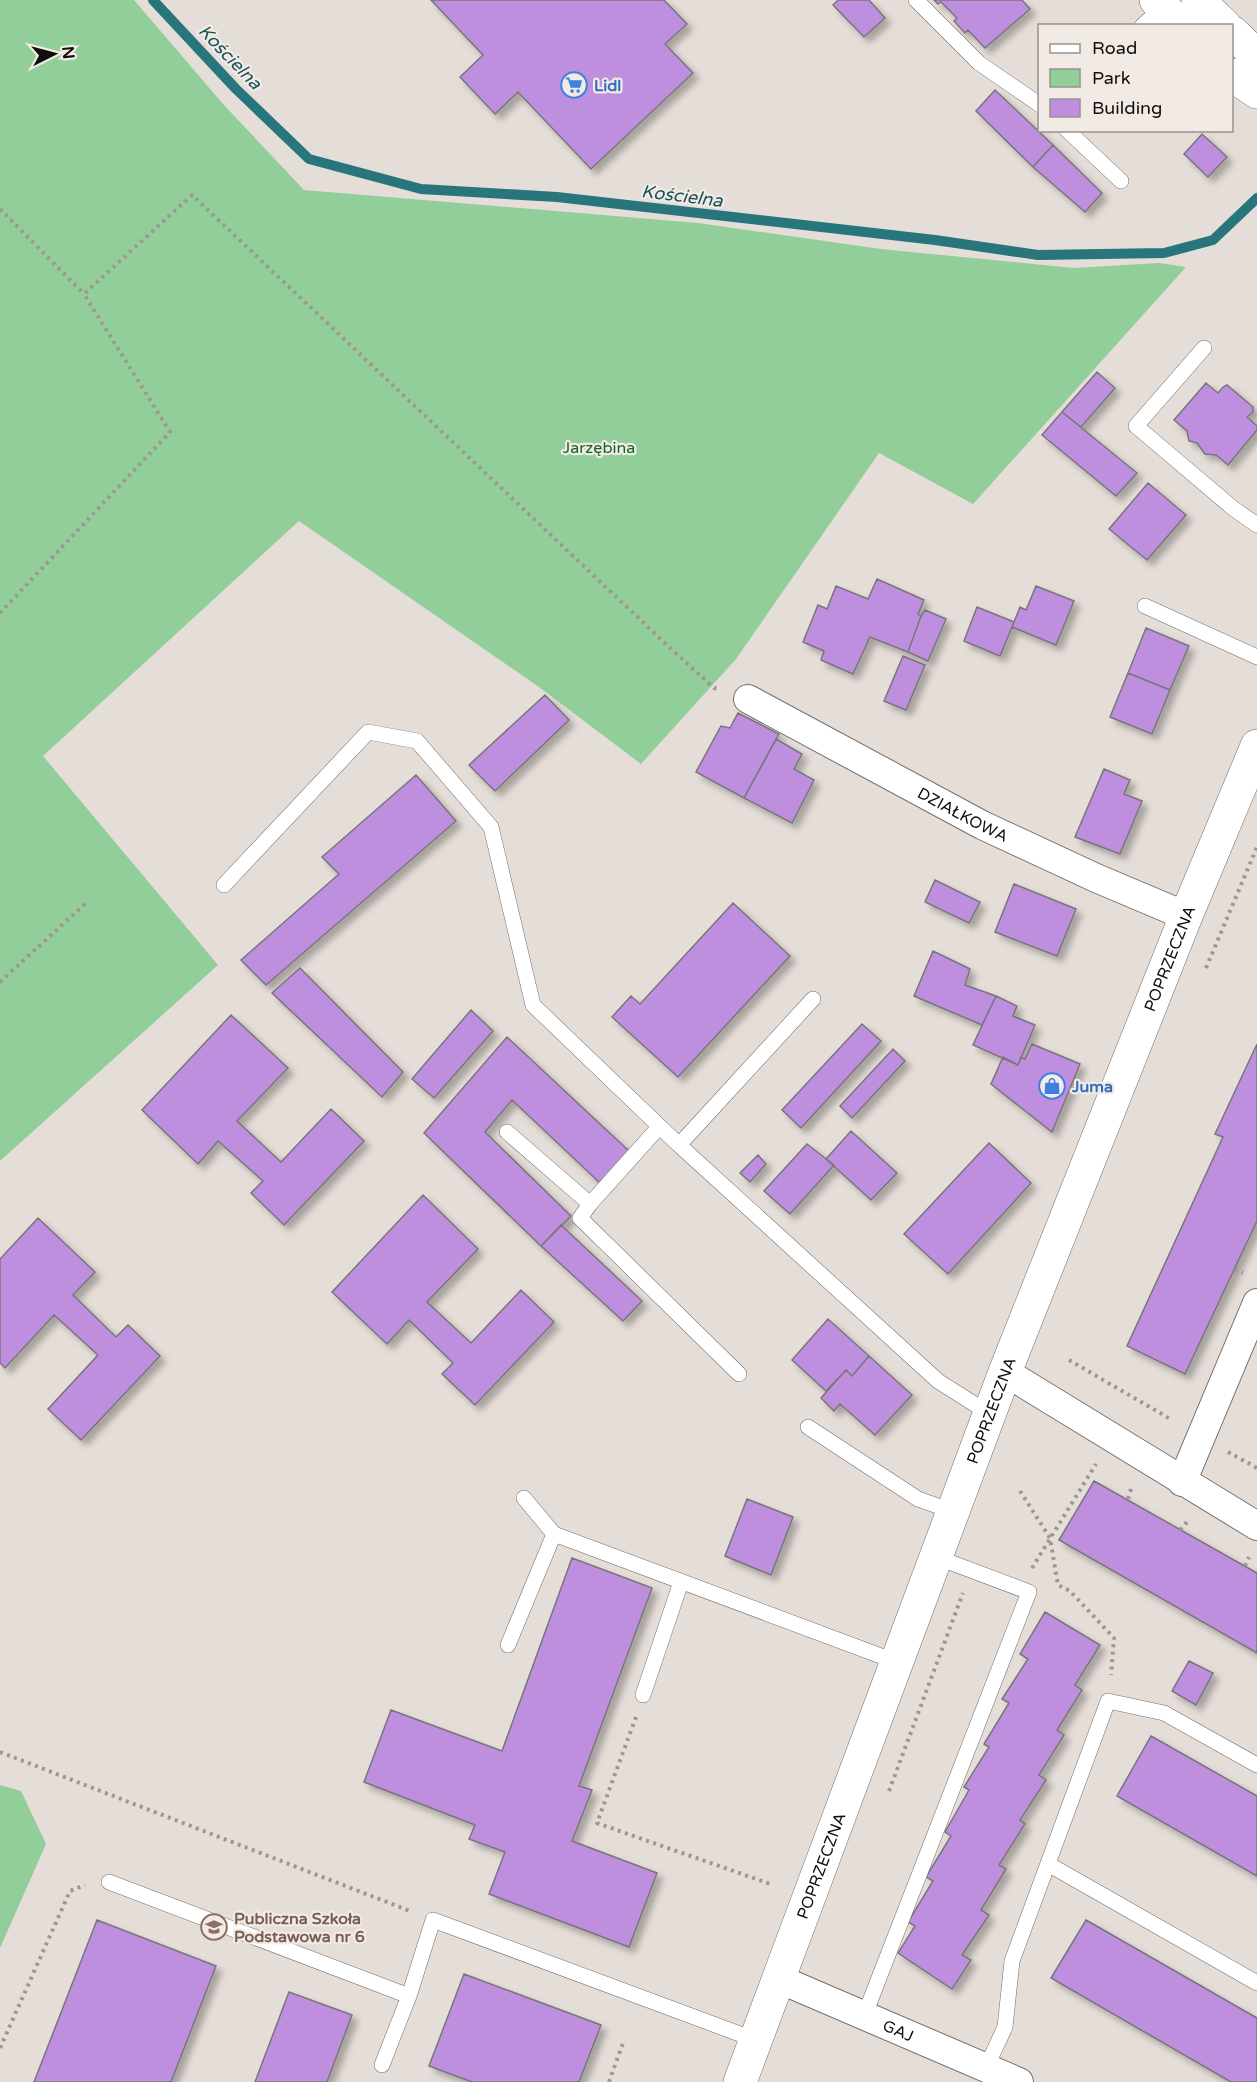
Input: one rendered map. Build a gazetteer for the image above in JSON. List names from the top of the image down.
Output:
{
  "streets": {
    "street": ["DZIAŁKOWA", "POPRZECZNA", "GAJ"]
  },
  "crossings": [
    ["DZIAŁKOWA", "POPRZECZNA"],
    ["POPRZECZNA", "GAJ"]
  ],
  "water": ["Kościelna"],
  "parks": ["Jarzębina"],
  "places": {
    "supermarket": ["Lidl"],
    "shop": ["Juma"],
    "school or university": ["Publiczna Szkoła Podstawowa nr 6"]
  },
  "legend": ["Road", "Park", "Building"],
  "north": "right"
}
